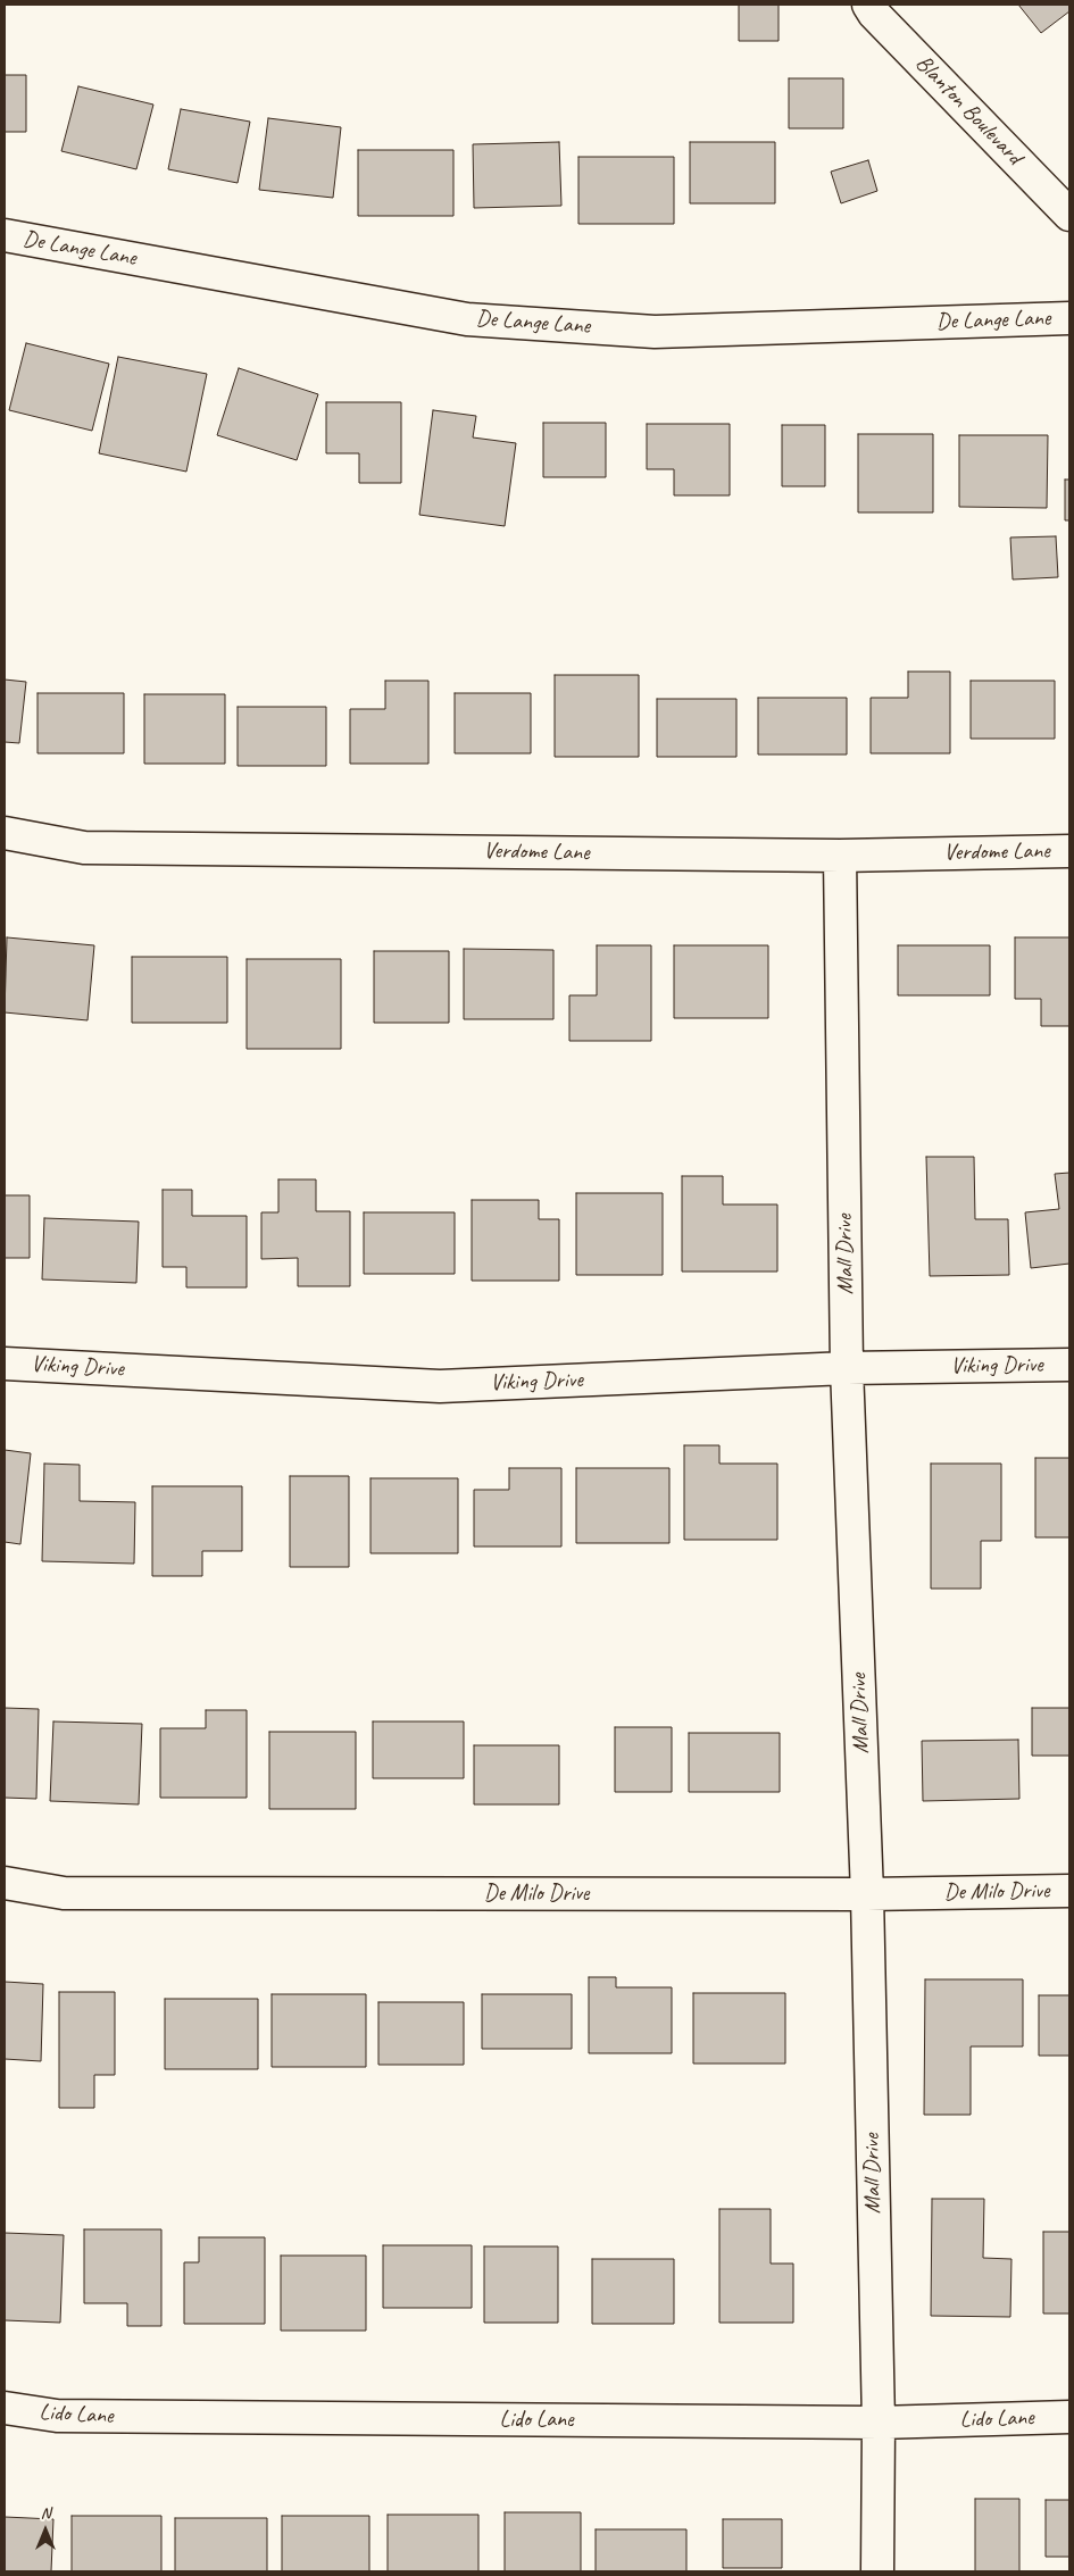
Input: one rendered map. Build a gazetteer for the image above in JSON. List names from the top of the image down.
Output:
{
  "streets": {
    "street": [
      "Blanton Boulevard",
      "De Lange Lane",
      "Verdome Lane",
      "Mall Drive",
      "Viking Drive",
      "De Milo Drive",
      "Lido Lane"
    ]
  },
  "crossings": [
    ["Verdome Lane", "Mall Drive"],
    ["Mall Drive", "Viking Drive"],
    ["Mall Drive", "De Milo Drive"],
    ["Mall Drive", "Lido Lane"]
  ],
  "north": "top"
}
